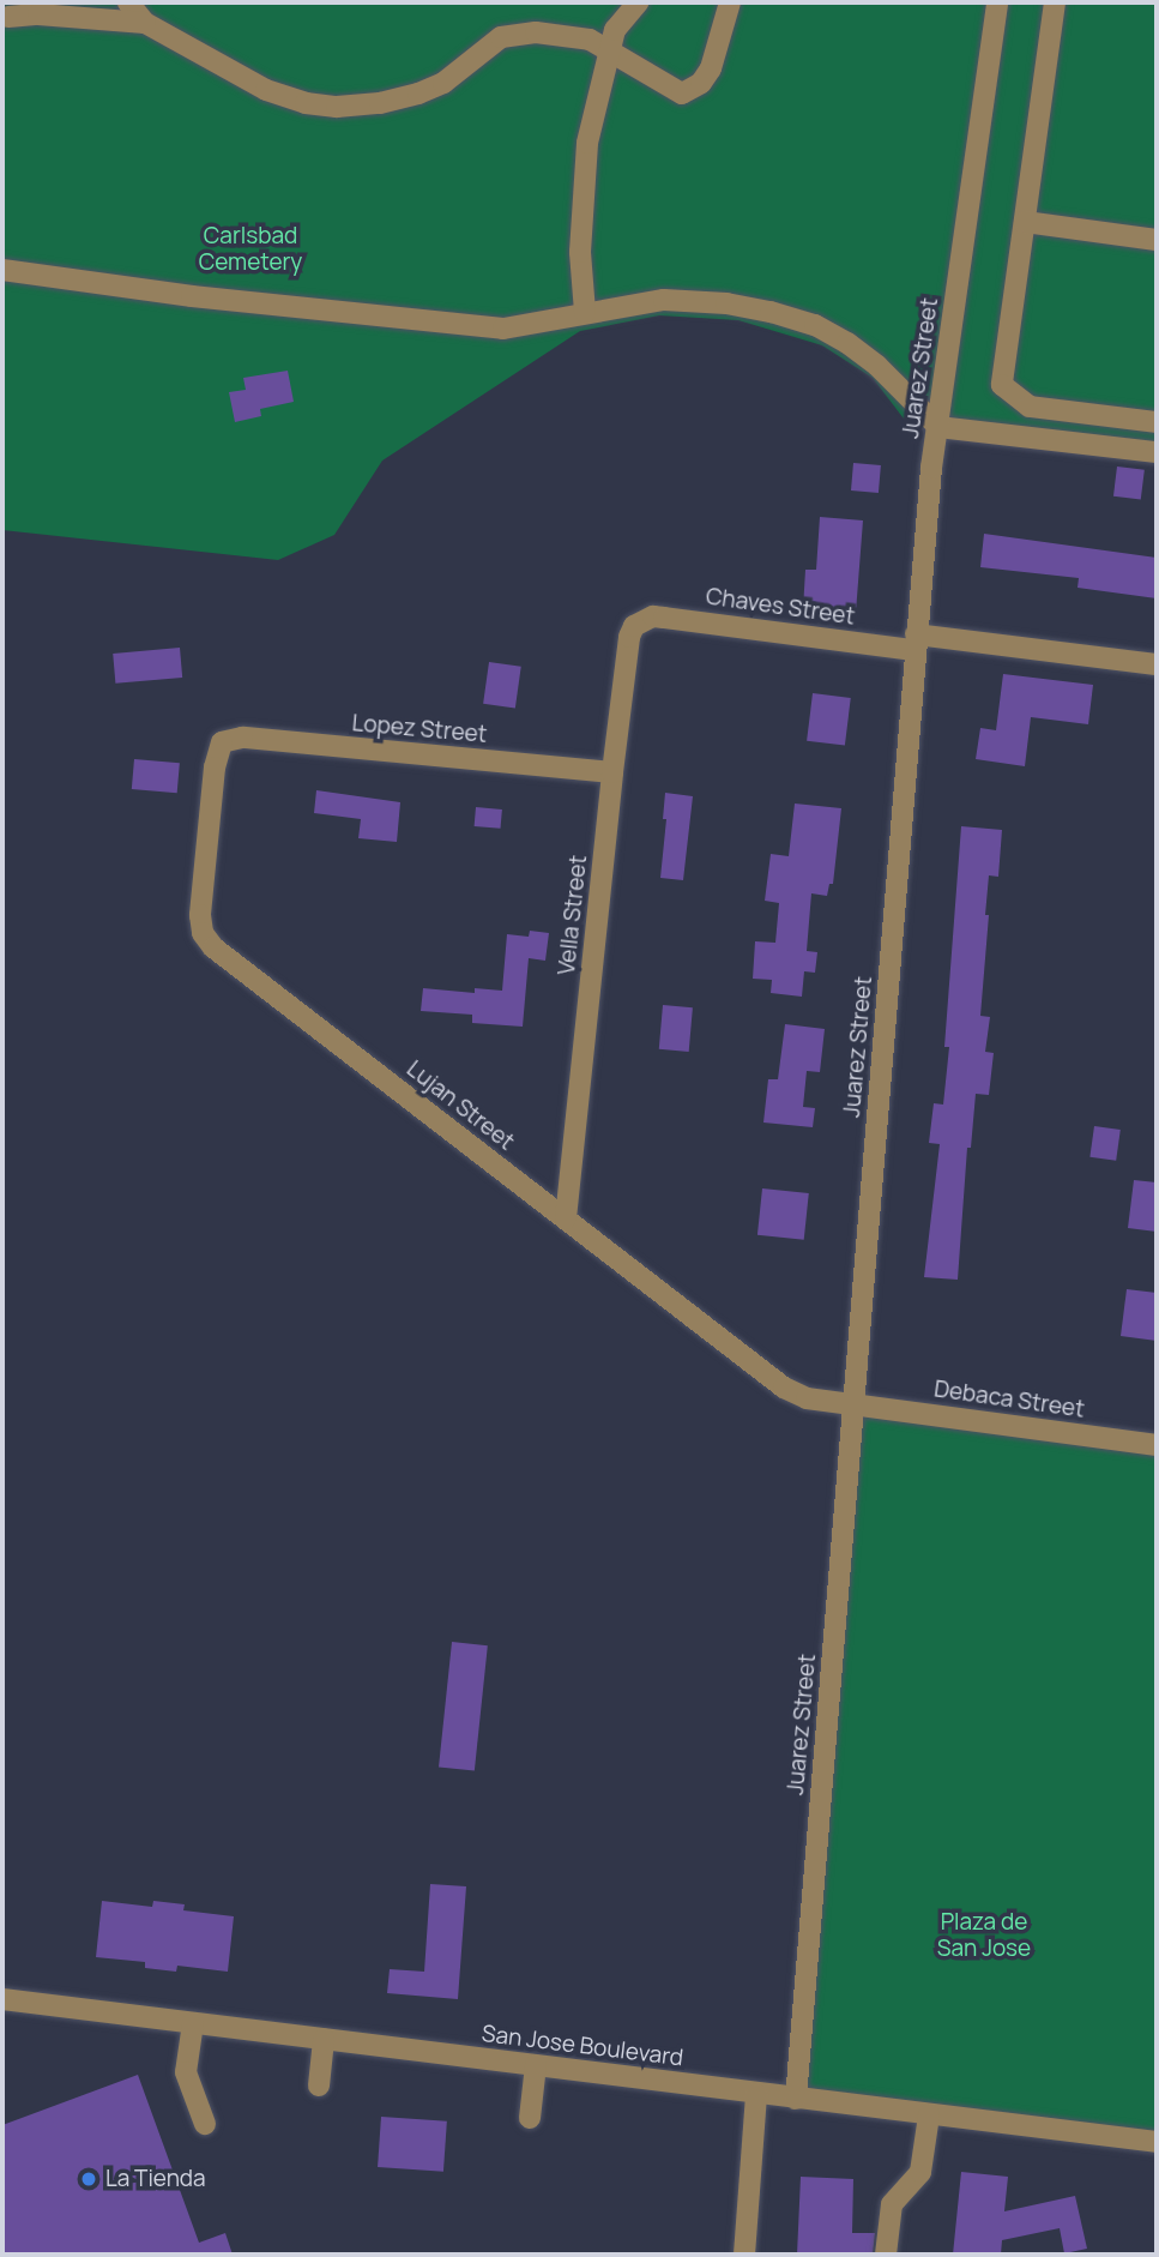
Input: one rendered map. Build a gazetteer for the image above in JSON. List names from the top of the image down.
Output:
{
  "streets": {
    "street": [
      "Juarez Street",
      "Chaves Street",
      "Lopez Street",
      "Vella Street",
      "Lujan Street",
      "Debaca Street",
      "San Jose Boulevard"
    ]
  },
  "crossings": [
    ["Juarez Street", "Chaves Street"],
    ["Juarez Street", "Lujan Street"],
    ["Juarez Street", "Debaca Street"],
    ["Juarez Street", "San Jose Boulevard"],
    ["Chaves Street", "Vella Street"],
    ["Lopez Street", "Vella Street"],
    ["Lopez Street", "Lujan Street"],
    ["Vella Street", "Lujan Street"],
    ["Lujan Street", "Debaca Street"]
  ],
  "parks": ["Carlsbad Cemetery", "Plaza de San Jose"],
  "places": ["La Tienda"]
}
